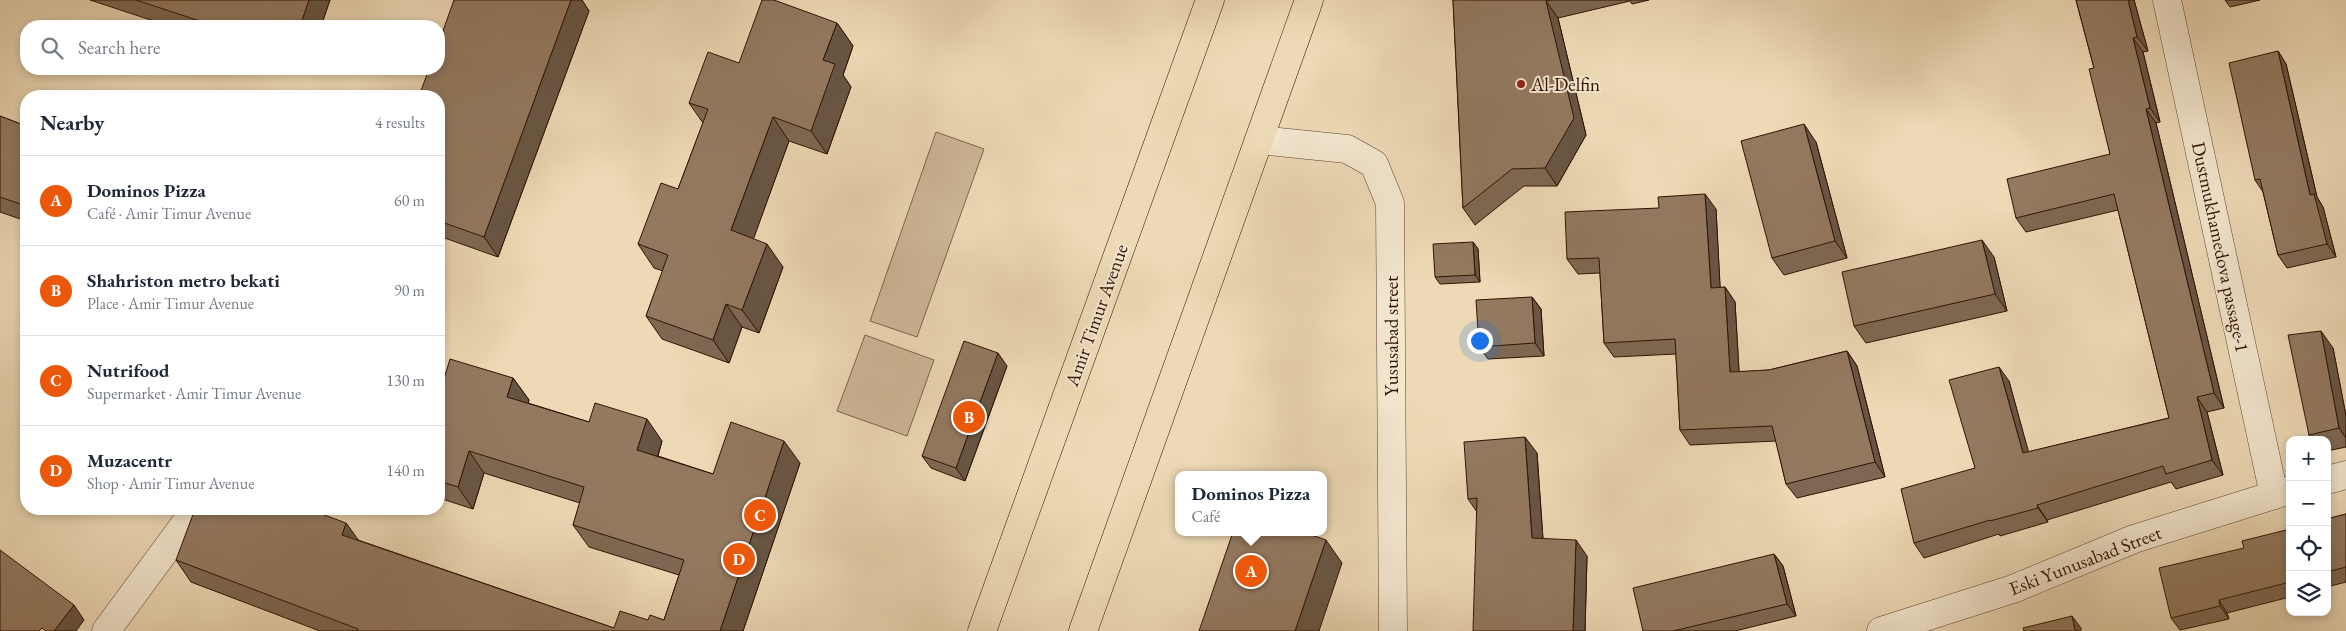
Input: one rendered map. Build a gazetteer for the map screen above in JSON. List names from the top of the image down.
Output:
{
  "streets": {
    "main road": ["Amir Timur Avenue"],
    "street": ["Dustmukhamedova passage-1", "Yususabad street", "Eski Yunusabad Street"]
  },
  "crossings": [
    ["Dustmukhamedova passage-1", "Eski Yunusabad Street"]
  ],
  "places": ["Al-Delfin"],
  "page": {
    "search": "Search here",
    "heading": ["Nearby", "4 results"],
    "list": [
      {
        "mark": "A",
        "name": "Dominos Pizza",
        "note": "Café · Amir Timur Avenue",
        "value": "60 m"
      },
      {
        "mark": "B",
        "name": "Shahriston metro bekati",
        "note": "Place · Amir Timur Avenue",
        "value": "90 m"
      },
      {
        "mark": "C",
        "name": "Nutrifood",
        "note": "Supermarket · Amir Timur Avenue",
        "value": "130 m"
      },
      {
        "mark": "D",
        "name": "Muzacentr",
        "note": "Shop · Amir Timur Avenue",
        "value": "140 m"
      }
    ],
    "pins": [
      "B",
      "C",
      "D",
      "A"
    ],
    "map_buttons": ["+", "−"],
    "popup": ["Dominos Pizza", "Café"]
  }
}
